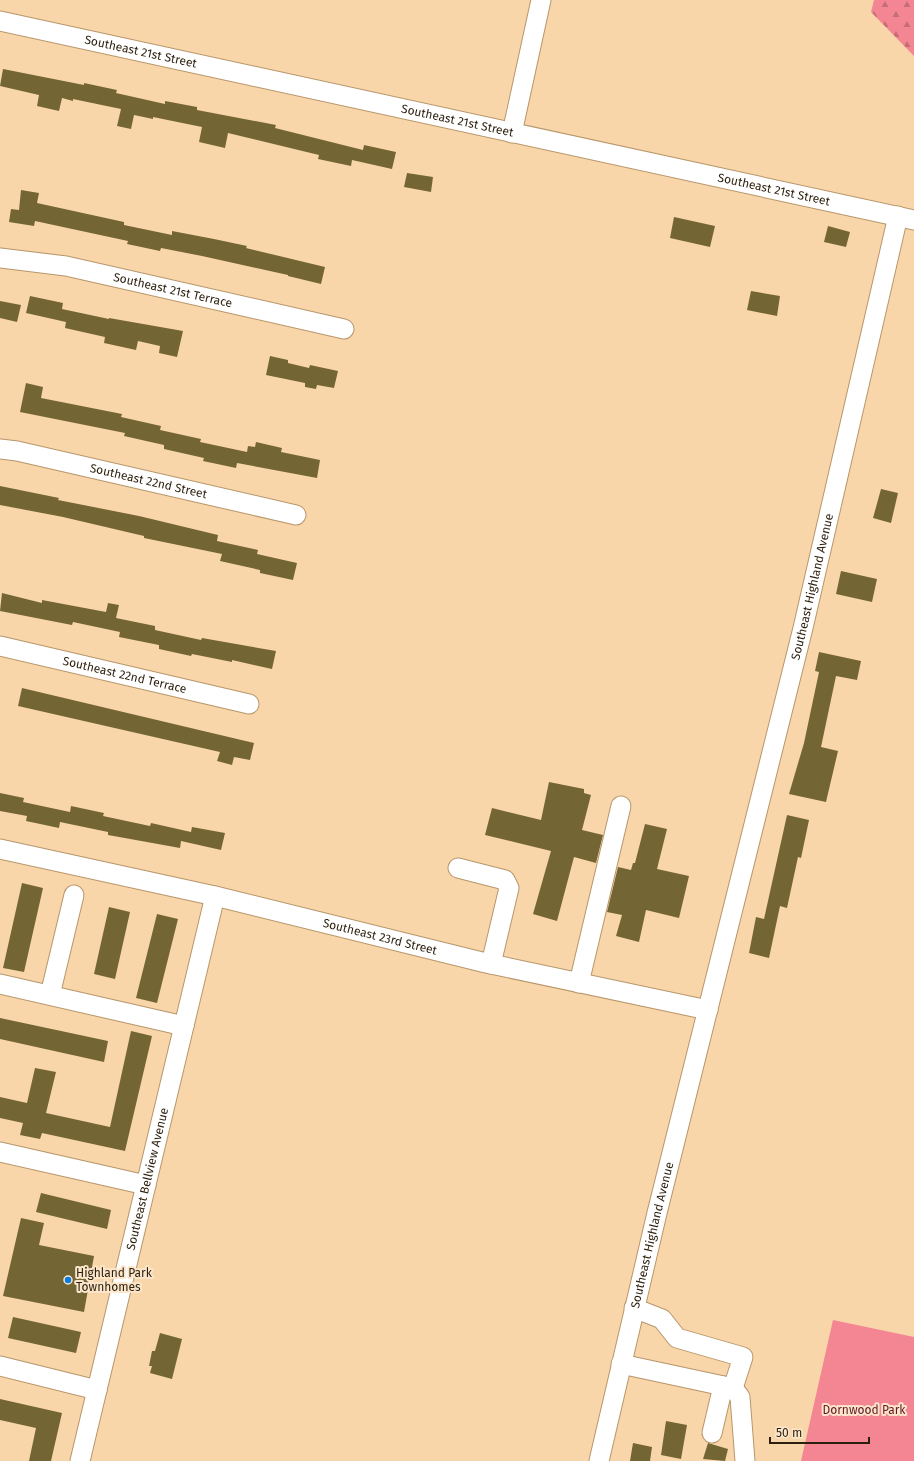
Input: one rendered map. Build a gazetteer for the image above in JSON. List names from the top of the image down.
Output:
{
  "streets": {
    "street": [
      "Southeast 21st Street",
      "Southeast 21st Terrace",
      "Southeast 22nd Street",
      "Southeast Highland Avenue",
      "Southeast 22nd Terrace",
      "Southeast 23rd Street",
      "Southeast Bellview Avenue"
    ]
  },
  "crossings": [
    ["Southeast 21st Street", "Southeast Highland Avenue"],
    ["Southeast Highland Avenue", "Southeast 23rd Street"],
    ["Southeast 23rd Street", "Southeast Bellview Avenue"]
  ],
  "parks": ["Dornwood Park"],
  "places": ["Highland Park Townhomes"],
  "scale_bar": "50 m"
}
